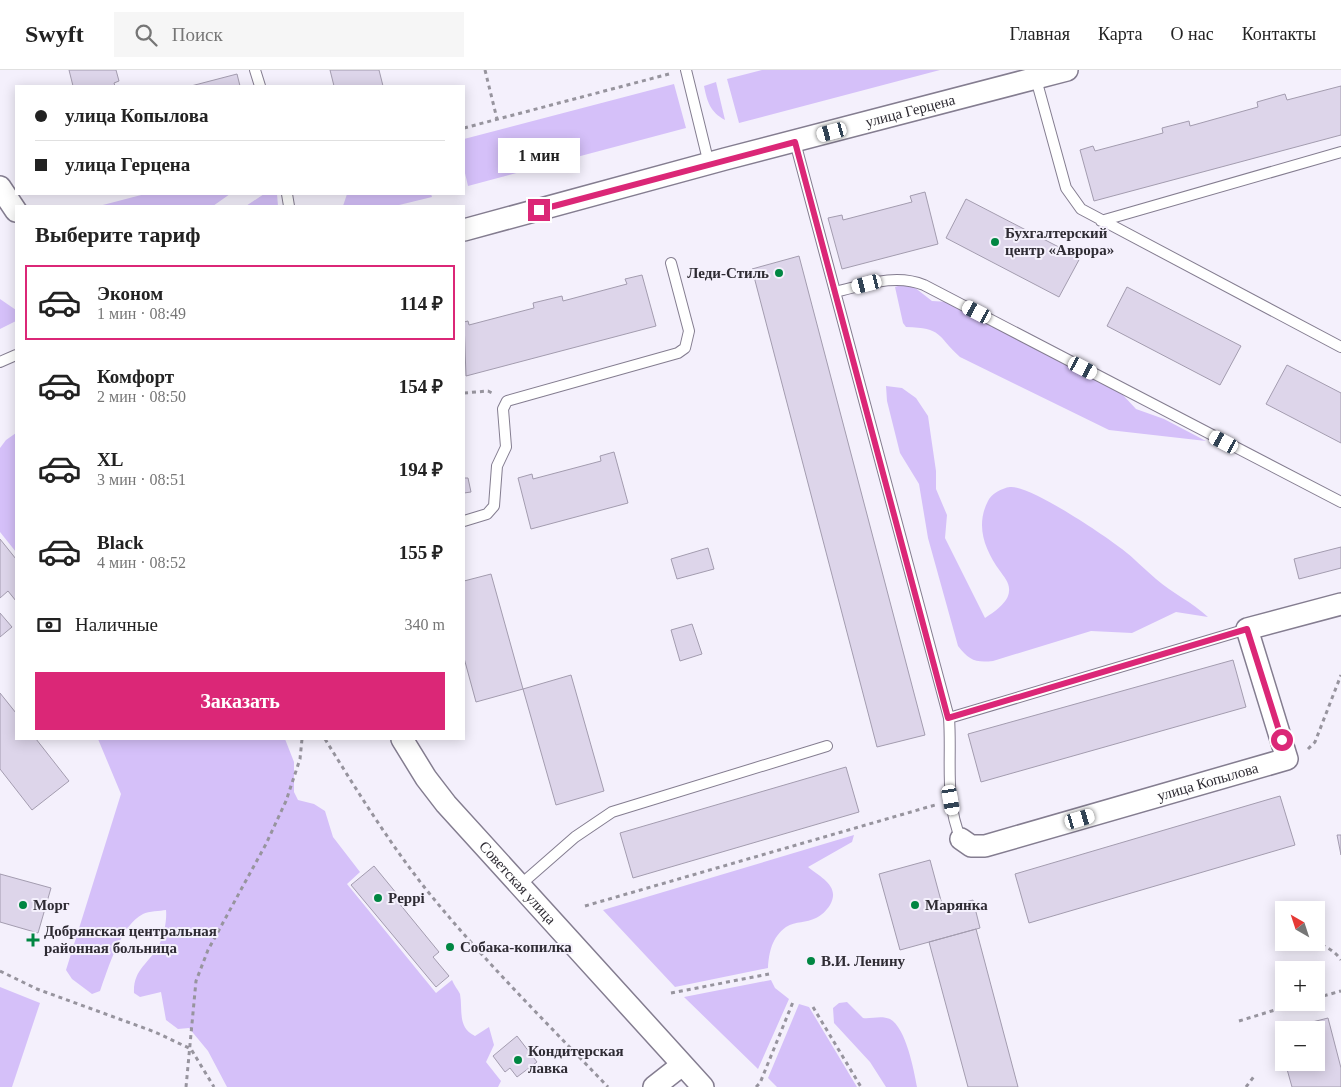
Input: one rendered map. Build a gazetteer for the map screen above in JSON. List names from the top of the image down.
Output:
{
  "streets": {
    "street": ["улица Герцена", "улица Копылова", "Советская улица"]
  },
  "places": {
    "other": [
      "Бухгалтерский центр «Аврора»",
      "Леди-Стиль",
      "Peppi",
      "Морг",
      "Марянка",
      "Собака-копилка",
      "В.И. Ленину",
      "Кондитерская лавка"
    ],
    "health": ["Добрянская центральная районная больница"]
  },
  "north": "top left",
  "page": {
    "header": "Swyft",
    "search": "Поиск",
    "nav": [
      "Главная",
      "Карта",
      "О нас",
      "Контакты"
    ],
    "banner": ["улица Копылова", "улица Герцена"],
    "bubble": "1 мин",
    "heading": "Выберите тариф",
    "list": [
      {
        "name": "Эконом",
        "note": "1 мин · 08:49",
        "value": "114 ₽"
      },
      {
        "name": "Комфорт",
        "note": "2 мин · 08:50",
        "value": "154 ₽"
      },
      {
        "name": "XL",
        "note": "3 мин · 08:51",
        "value": "194 ₽"
      },
      {
        "name": "Black",
        "note": "4 мин · 08:52",
        "value": "155 ₽"
      }
    ],
    "pay": ["Наличные", "340 m"],
    "buttons": "Заказать",
    "map_buttons": ["+", "−"]
  }
}
